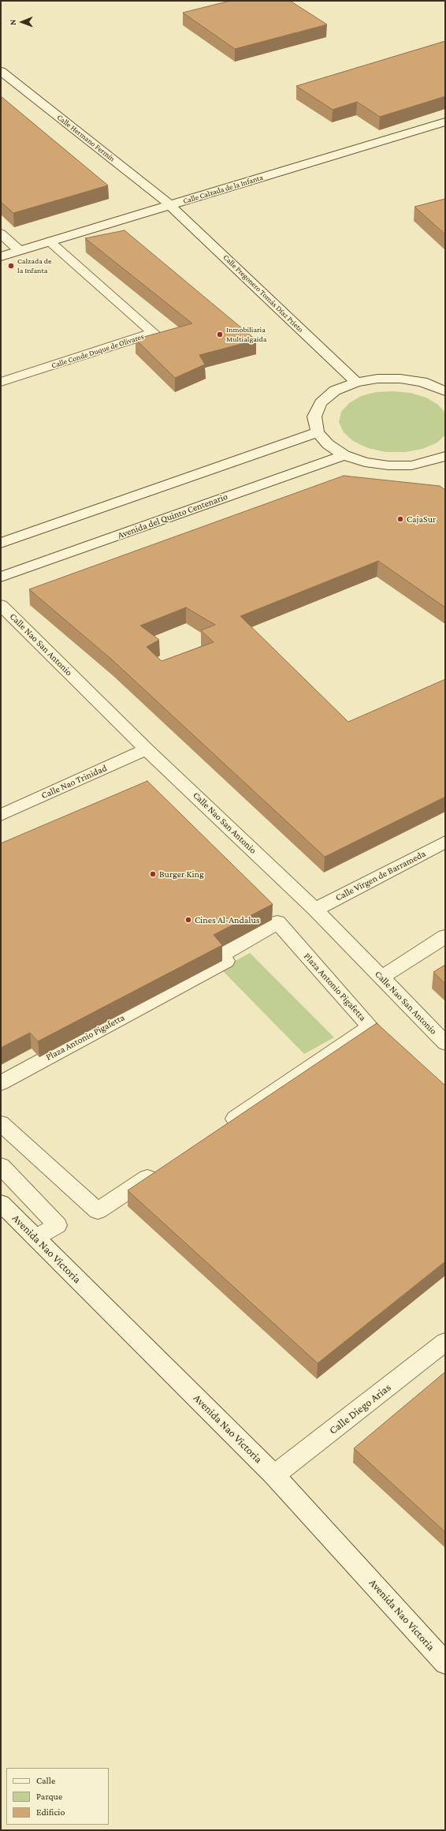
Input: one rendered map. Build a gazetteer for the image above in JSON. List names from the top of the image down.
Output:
{
  "streets": {
    "street": [
      "Calle Hermano Fermín",
      "Calle Calzada de la Infanta",
      "Calle Pregonero Tomás Díaz Prieto",
      "Calle Conde Duque de Olivares",
      "Avenida del Quinto Centenario",
      "Calle Nao San Antonio",
      "Calle Nao Trinidad",
      "Calle Virgen de Barrameda",
      "Plaza Antonio Pigafetta",
      "Avenida Nao Victoria",
      "Calle Diego Arias"
    ]
  },
  "crossings": [
    ["Calle Hermano Fermín", "Calle Calzada de la Infanta"],
    ["Calle Hermano Fermín", "Calle Pregonero Tomás Díaz Prieto"],
    ["Calle Calzada de la Infanta", "Calle Pregonero Tomás Díaz Prieto"],
    ["Calle Calzada de la Infanta", "Calle Conde Duque de Olivares"],
    ["Calle Nao San Antonio", "Calle Nao Trinidad"],
    ["Calle Nao San Antonio", "Calle Virgen de Barrameda"],
    ["Avenida Nao Victoria", "Calle Diego Arias"]
  ],
  "places": [
    "Calzada de la Infanta",
    "Inmobiliaria Multialgaida",
    "CajaSur",
    "Burger King",
    "Cines Al-Andalus"
  ],
  "legend": ["Calle", "Parque", "Edificio"],
  "north": "left"
}
